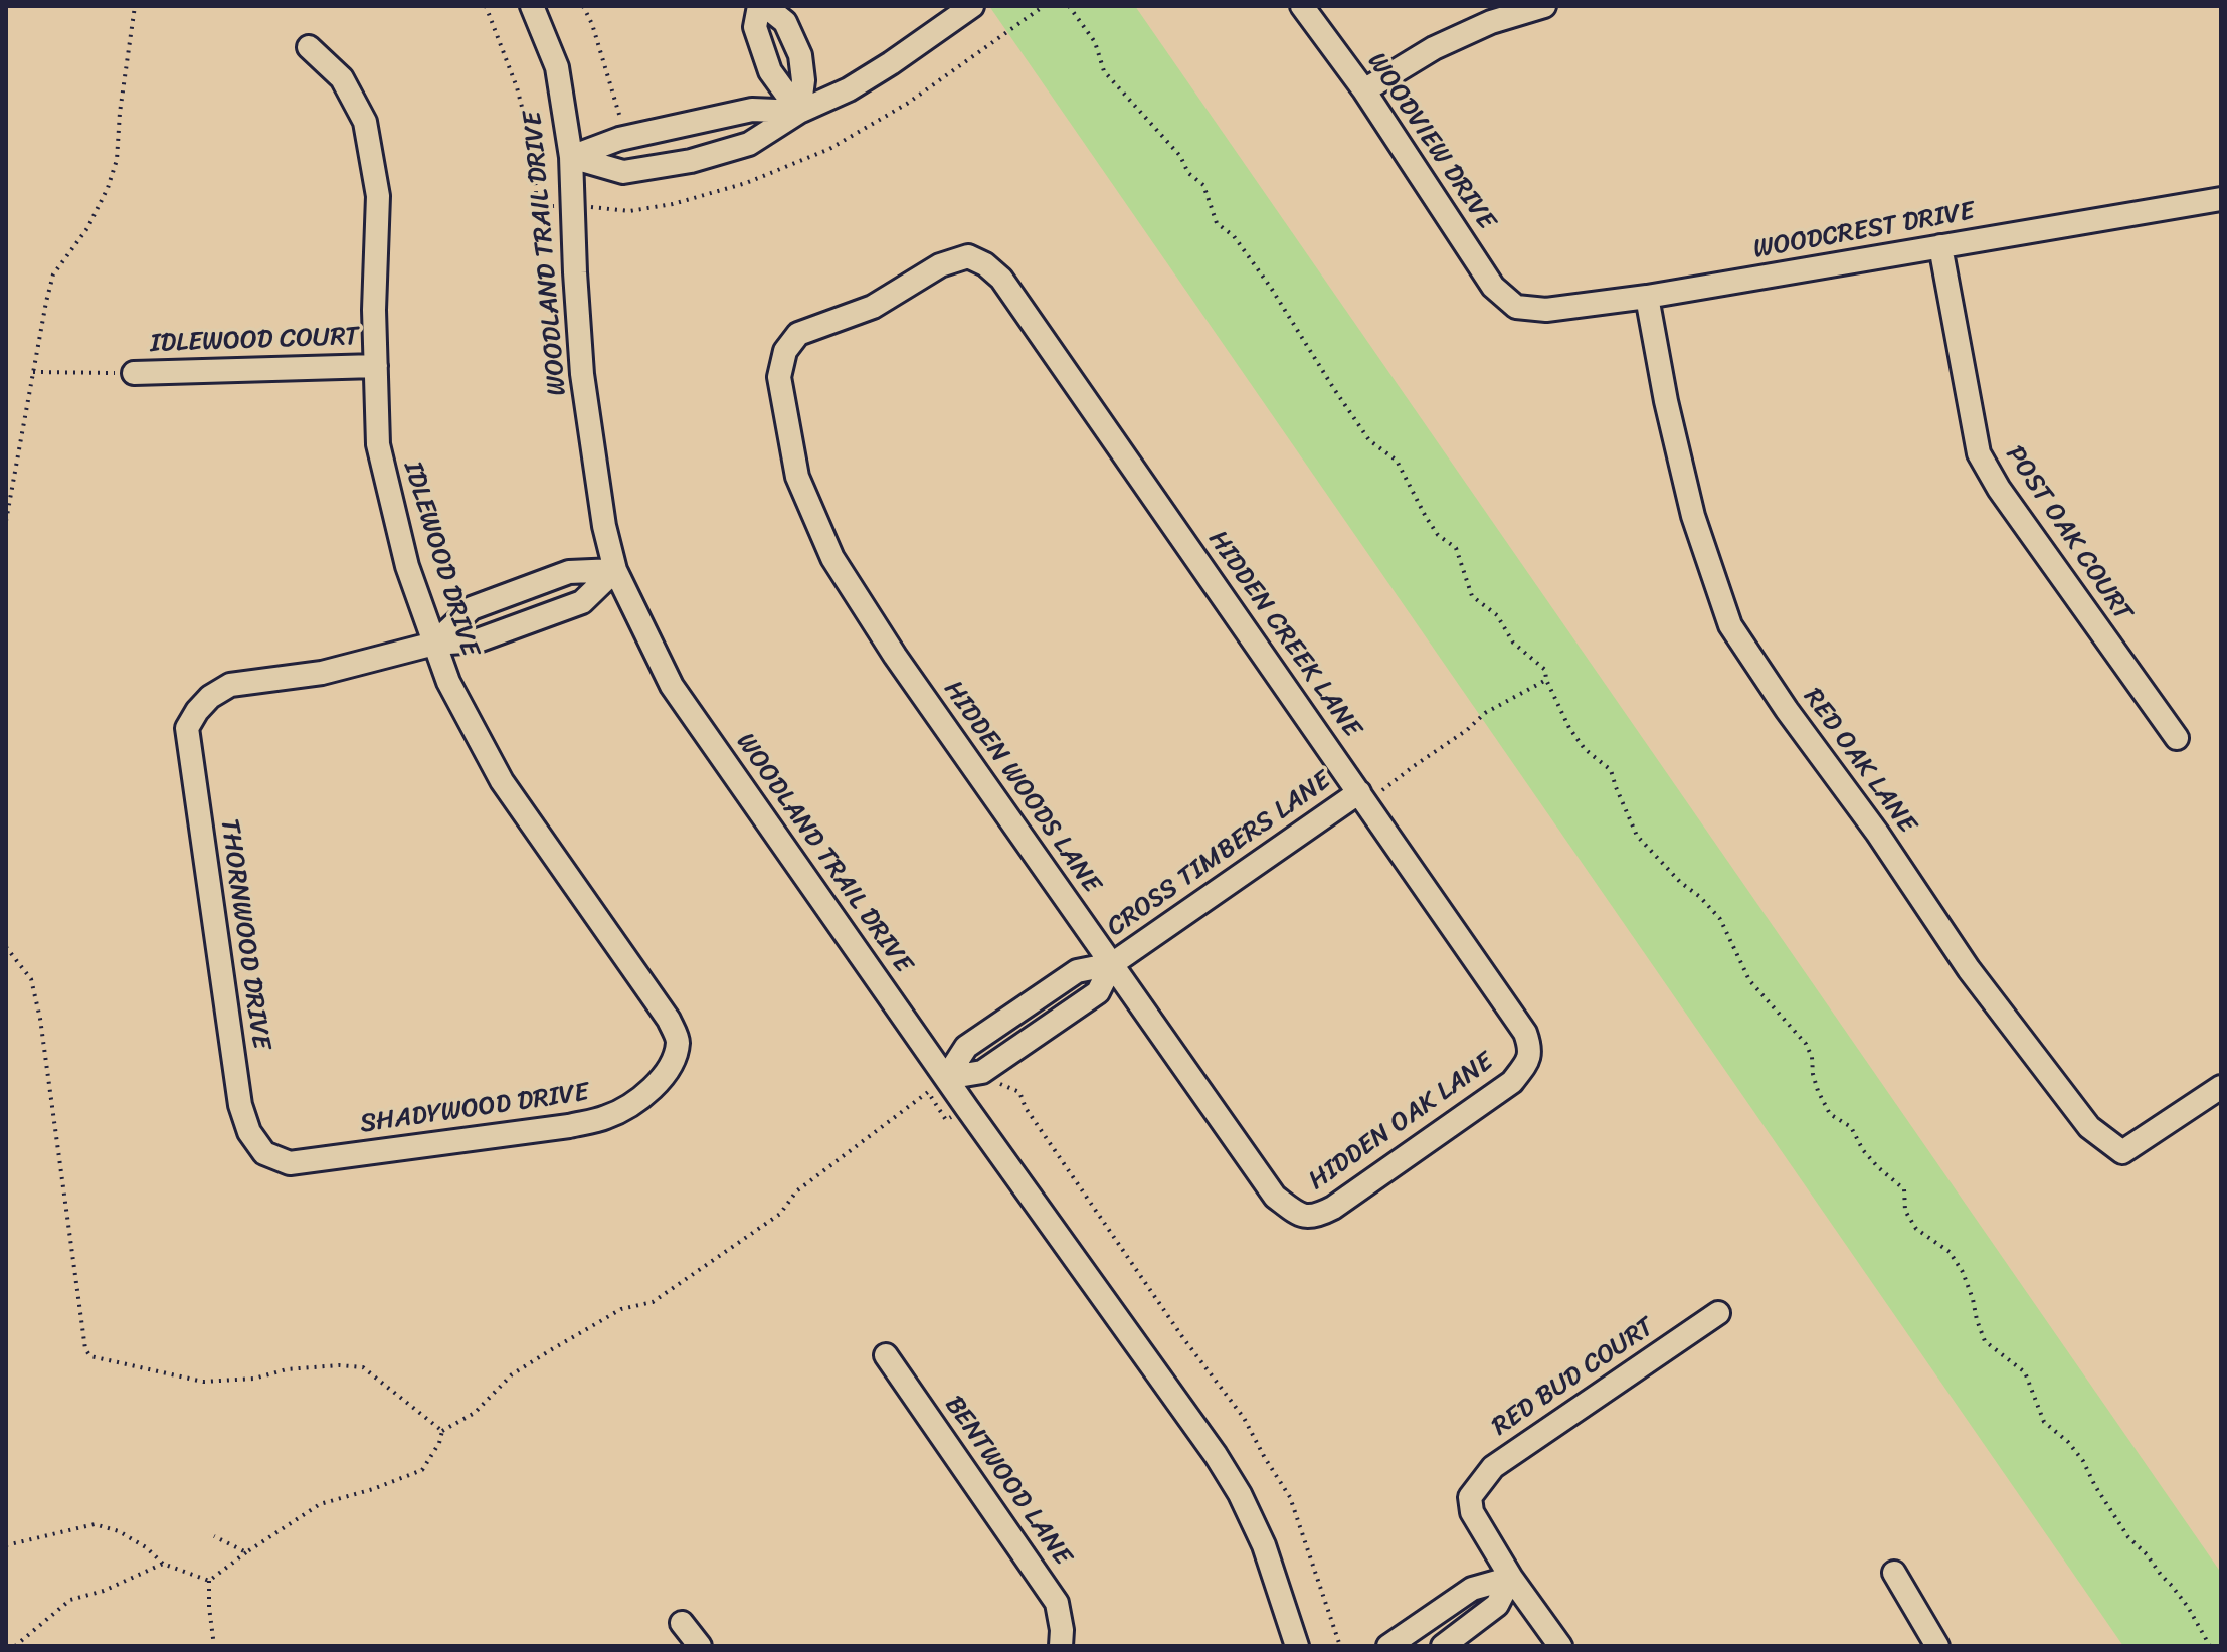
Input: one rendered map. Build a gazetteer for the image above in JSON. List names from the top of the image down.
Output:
{
  "streets": {
    "street": [
      "WOODVIEW DRIVE",
      "WOODCREST DRIVE",
      "WOODLAND TRAIL DRIVE",
      "IDLEWOOD COURT",
      "POST OAK COURT",
      "IDLEWOOD DRIVE",
      "HIDDEN CREEK LANE",
      "RED OAK LANE",
      "HIDDEN WOODS LANE",
      "CROSS TIMBERS LANE",
      "THORNWOOD DRIVE",
      "SHADYWOOD DRIVE",
      "HIDDEN OAK LANE",
      "RED BUD COURT",
      "BENTWOOD LANE"
    ]
  },
  "crossings": [
    ["WOODVIEW DRIVE", "WOODCREST DRIVE"],
    ["WOODCREST DRIVE", "POST OAK COURT"],
    ["WOODCREST DRIVE", "RED OAK LANE"],
    ["WOODLAND TRAIL DRIVE", "CROSS TIMBERS LANE"],
    ["IDLEWOOD COURT", "IDLEWOOD DRIVE"],
    ["IDLEWOOD DRIVE", "THORNWOOD DRIVE"],
    ["IDLEWOOD DRIVE", "SHADYWOOD DRIVE"],
    ["HIDDEN CREEK LANE", "HIDDEN WOODS LANE"],
    ["HIDDEN CREEK LANE", "CROSS TIMBERS LANE"],
    ["HIDDEN CREEK LANE", "HIDDEN OAK LANE"],
    ["HIDDEN WOODS LANE", "CROSS TIMBERS LANE"],
    ["HIDDEN WOODS LANE", "HIDDEN OAK LANE"],
    ["THORNWOOD DRIVE", "SHADYWOOD DRIVE"]
  ]
}
